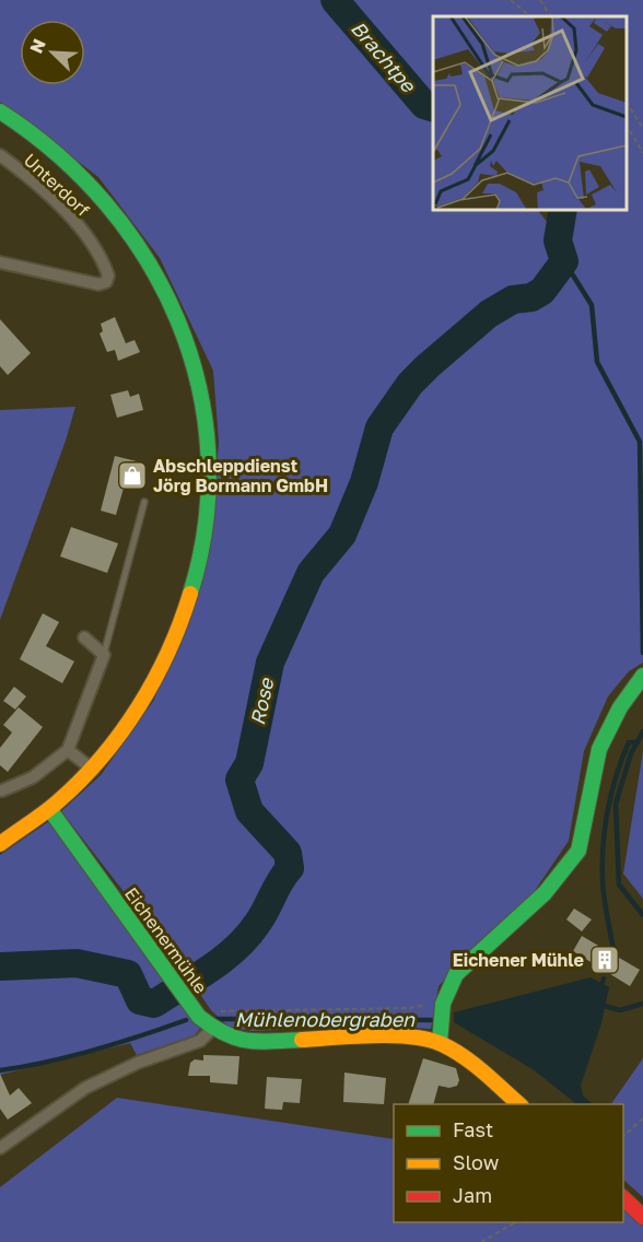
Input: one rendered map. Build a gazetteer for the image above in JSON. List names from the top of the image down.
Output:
{
  "streets": {
    "main road": ["Eichenermühle"],
    "street": ["Unterdorf"]
  },
  "water": ["Brachtpe", "Rose", "Mühlenobergraben"],
  "places": {
    "shop": ["Abschleppdienst Jörg Bormann GmbH"],
    "building": ["Eichener Mühle"]
  },
  "legend": ["Fast", "Slow", "Jam"],
  "north": "top left"
}
